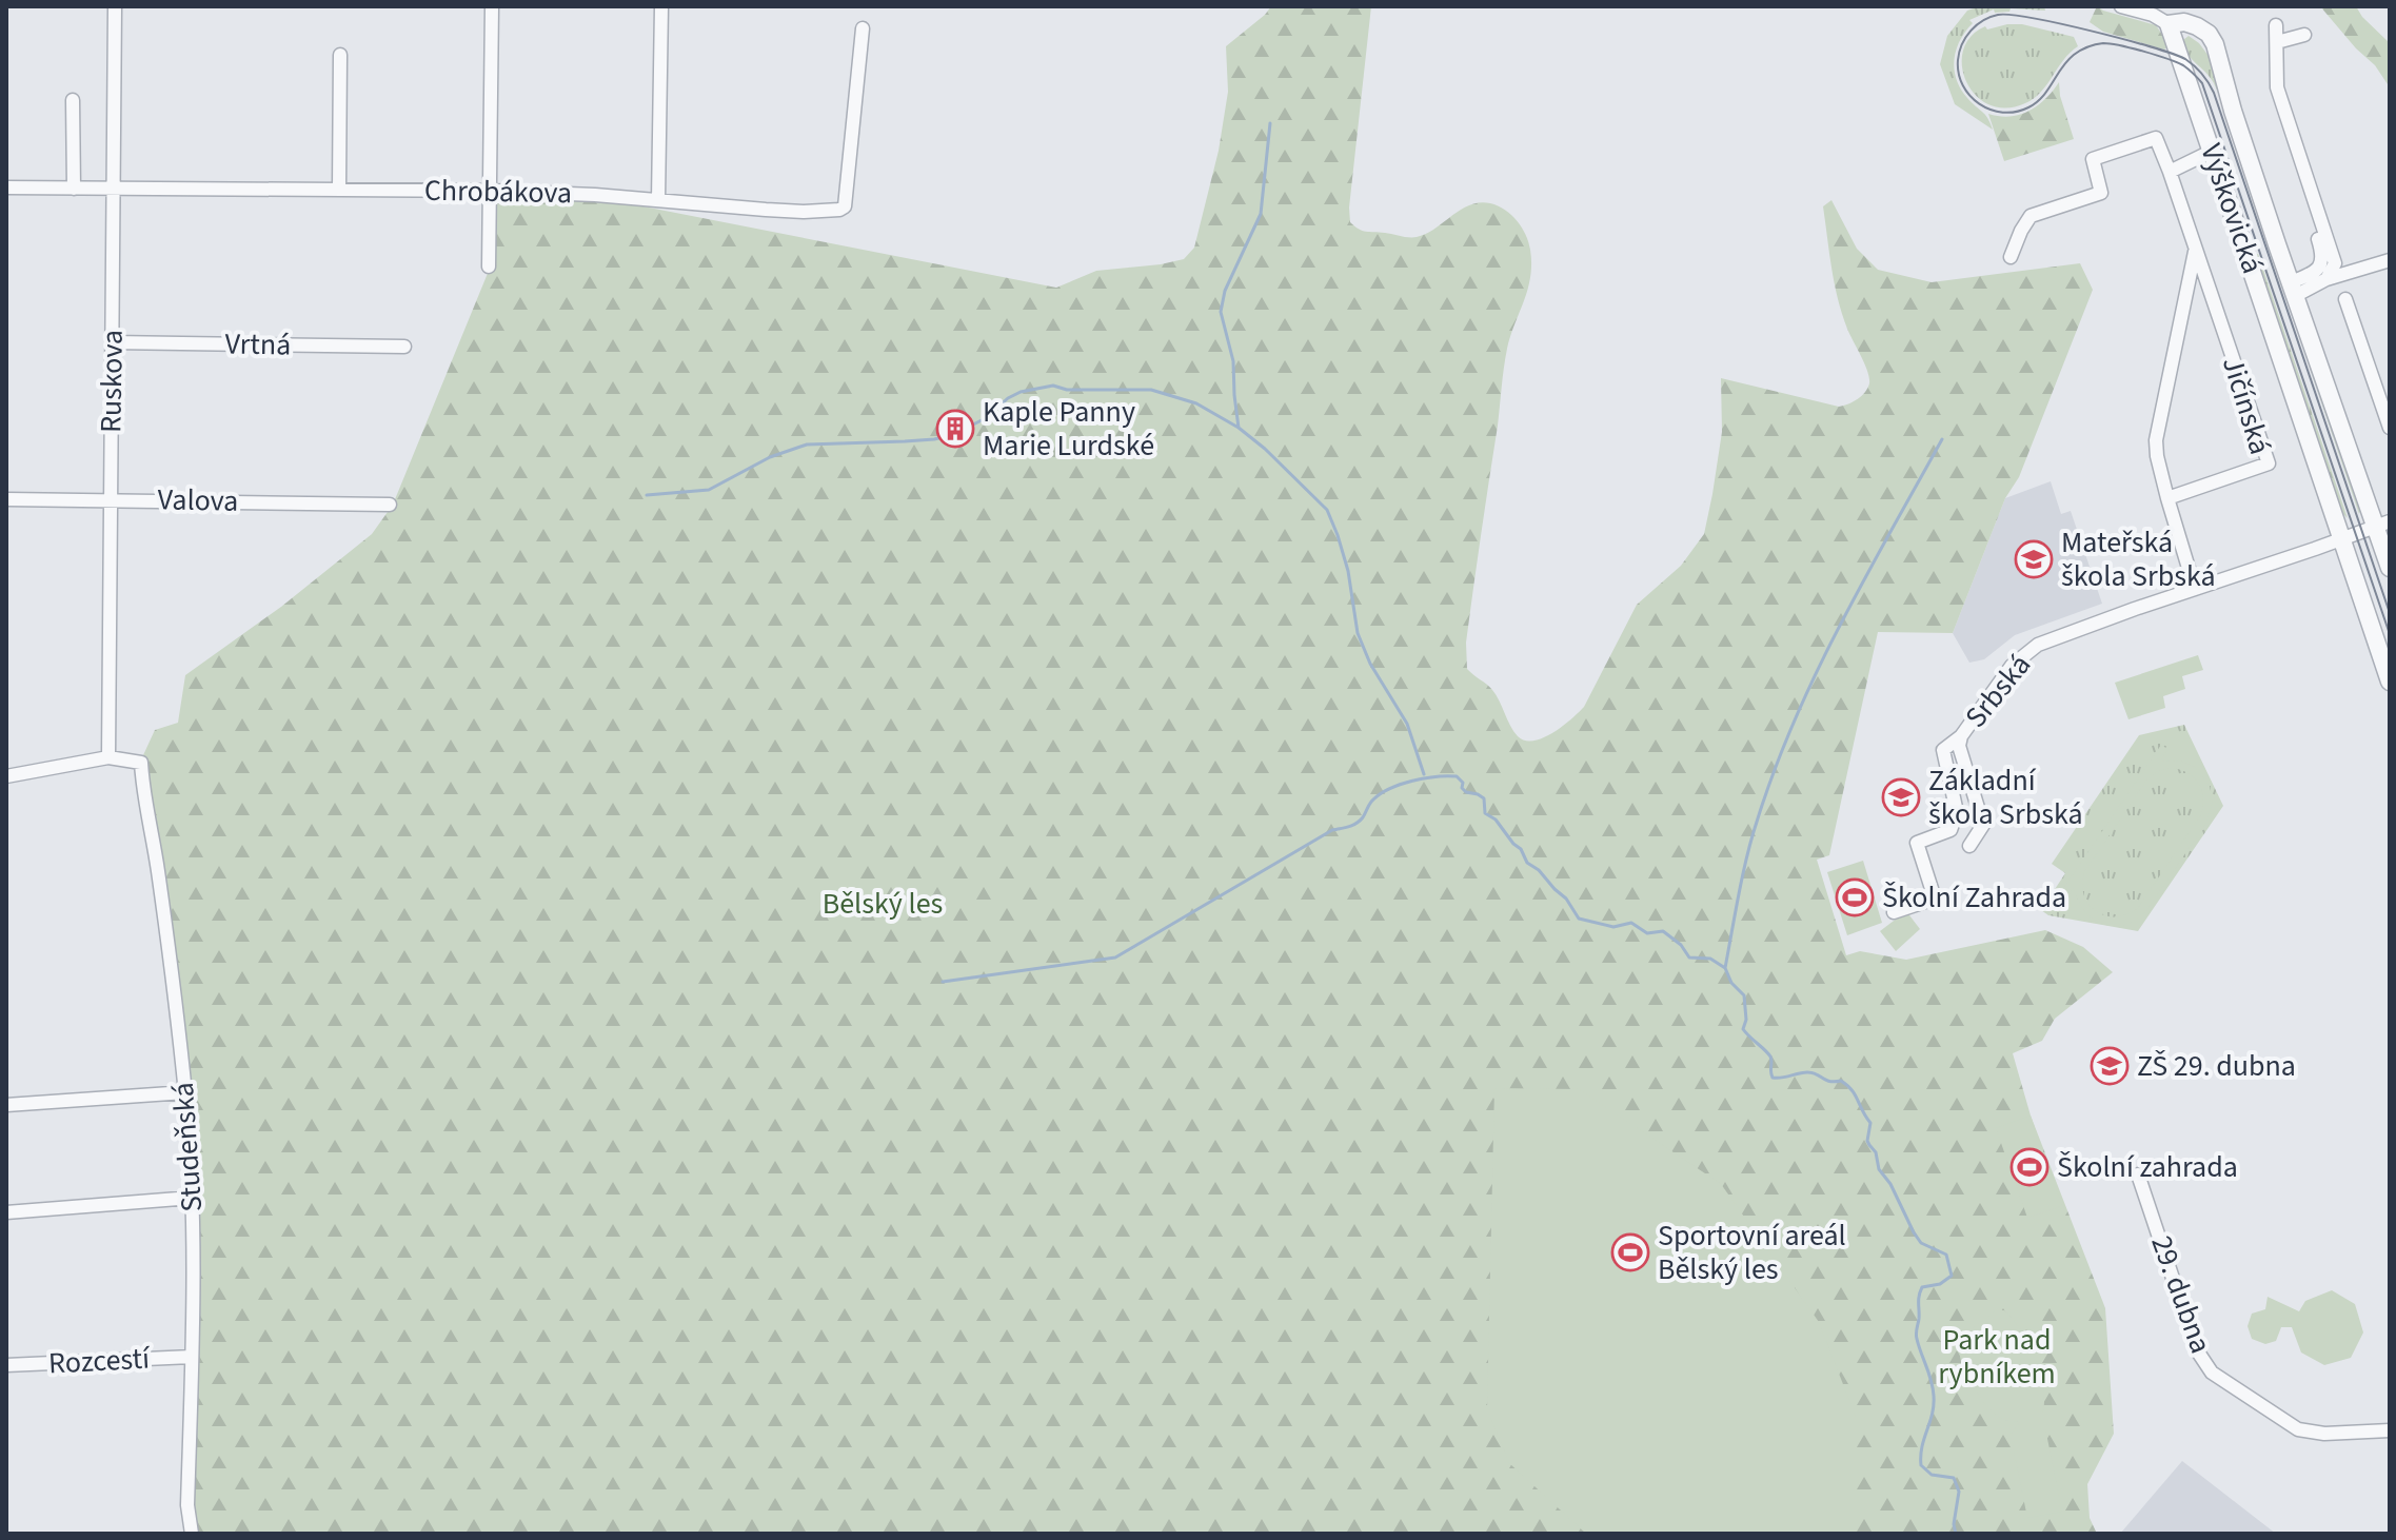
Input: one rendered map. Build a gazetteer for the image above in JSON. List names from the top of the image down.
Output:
{
  "streets": {
    "street": [
      "Chrobákova",
      "Výškovická",
      "Vrtná",
      "Ruskova",
      "Jičínská",
      "Valova",
      "Srbská",
      "Studeňská",
      "29. dubna",
      "Rozcestí"
    ]
  },
  "crossings": [
    ["Chrobákova", "Ruskova"],
    ["Výškovická", "Srbská"],
    ["Vrtná", "Ruskova"],
    ["Ruskova", "Valova"],
    ["Ruskova", "Studeňská"],
    ["Jičínská", "Srbská"],
    ["Studeňská", "Rozcestí"]
  ],
  "parks": ["Bělský les", "Park nad rybníkem"],
  "places": {
    "building": ["Kaple Panny Marie Lurdské"],
    "school or university": ["Mateřská škola Srbská", "Základní škola Srbská", "ZŠ 29. dubna"],
    "sports": ["Školní Zahrada", "Školní zahrada", "Sportovní areál Bělský les"]
  }
}
